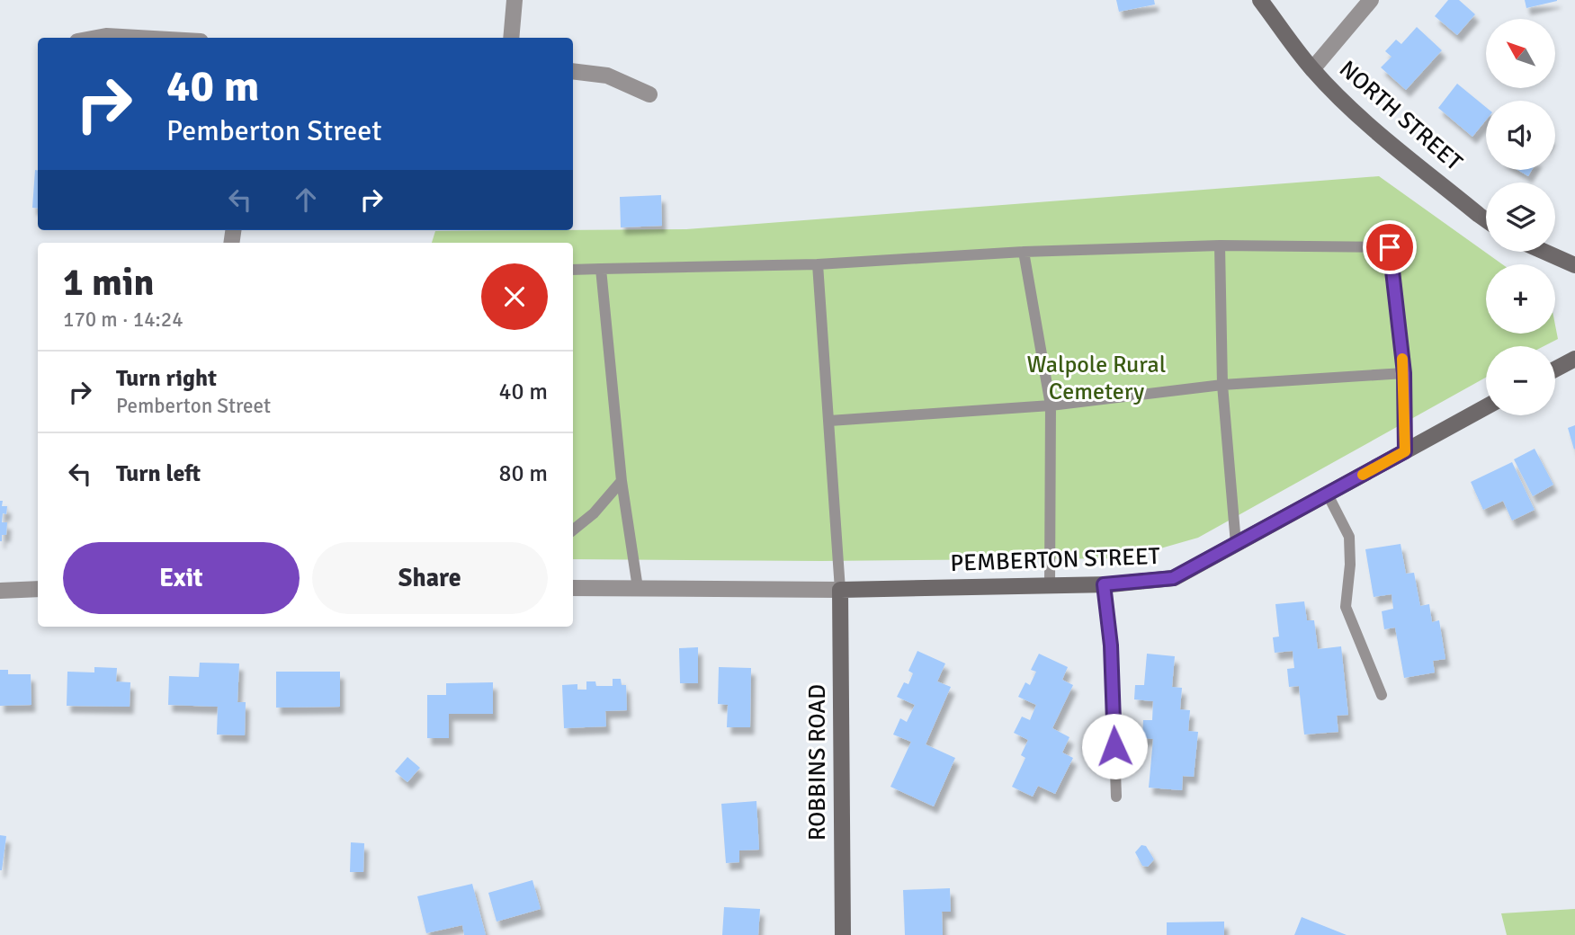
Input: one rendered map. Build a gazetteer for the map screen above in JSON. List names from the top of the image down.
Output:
{
  "streets": {
    "street": ["NORTH STREET", "PEMBERTON STREET", "ROBBINS ROAD"]
  },
  "crossings": [
    ["PEMBERTON STREET", "ROBBINS ROAD"]
  ],
  "parks": ["Walpole Rural Cemetery"],
  "north": "top left",
  "page": {
    "map_buttons": ["+", "−"],
    "turn": ["40 m", "Pemberton Street"],
    "heading": ["1 min", "170 m · 14:24"],
    "list": [
      {
        "name": "Turn right",
        "note": "Pemberton Street",
        "value": "40 m"
      },
      {
        "name": "Turn left",
        "value": "80 m"
      }
    ],
    "buttons": ["Exit", "Share"]
  }
}
